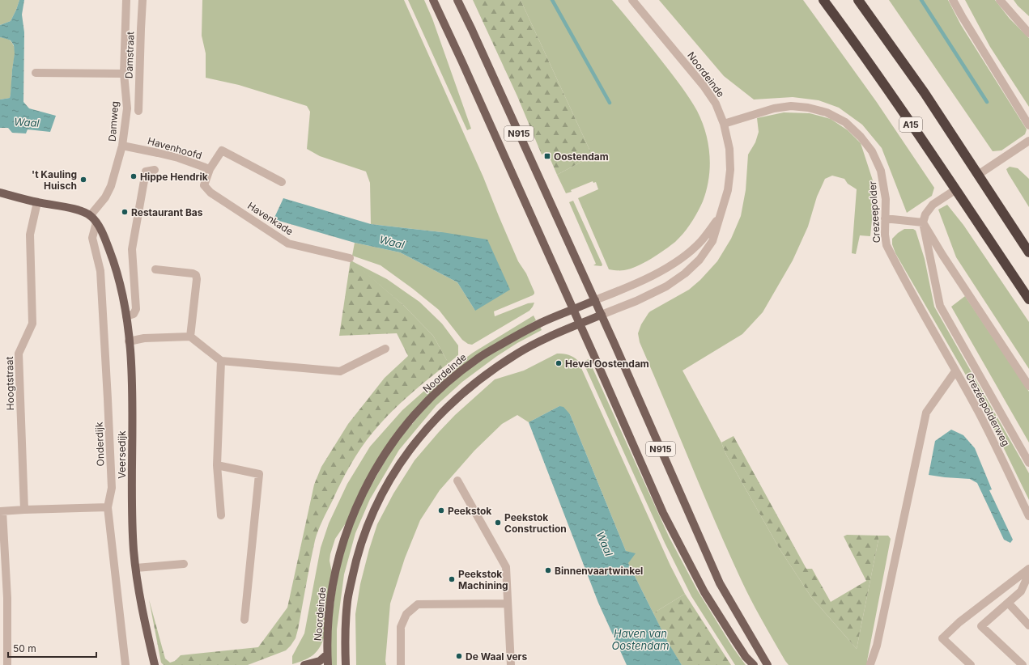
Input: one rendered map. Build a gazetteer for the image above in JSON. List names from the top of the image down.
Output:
{
  "streets": {
    "highway": ["A15"],
    "main road": ["Noordeinde", "N915", "Veersedijk"],
    "street": [
      "Damstraat",
      "Damweg",
      "Havenhoofd",
      "Crezeepolder",
      "Havenkade",
      "Hoogtstraat",
      "Crezéepolderweg",
      "Onderdijk"
    ]
  },
  "crossings": [
    ["Noordeinde", "N915"],
    ["Noordeinde", "Crezeepolder"],
    ["Damweg", "Havenhoofd"],
    ["Damweg", "Veersedijk"],
    ["Havenhoofd", "Havenkade"],
    ["Crezeepolder", "Crezéepolderweg"],
    ["Onderdijk", "Veersedijk"]
  ],
  "water": ["Waal", "Haven van Oostendam"],
  "places": {
    "transit": ["Oostendam"],
    "other": [
      "Hippe Hendrik",
      "'t Kauling Huisch",
      "Restaurant Bas",
      "Hevel Oostendam",
      "Peekstok",
      "Peekstok Construction",
      "Binnenvaartwinkel",
      "Peekstok Machining",
      "De Waal vers"
    ]
  },
  "scale_bar": "50 m"
}
